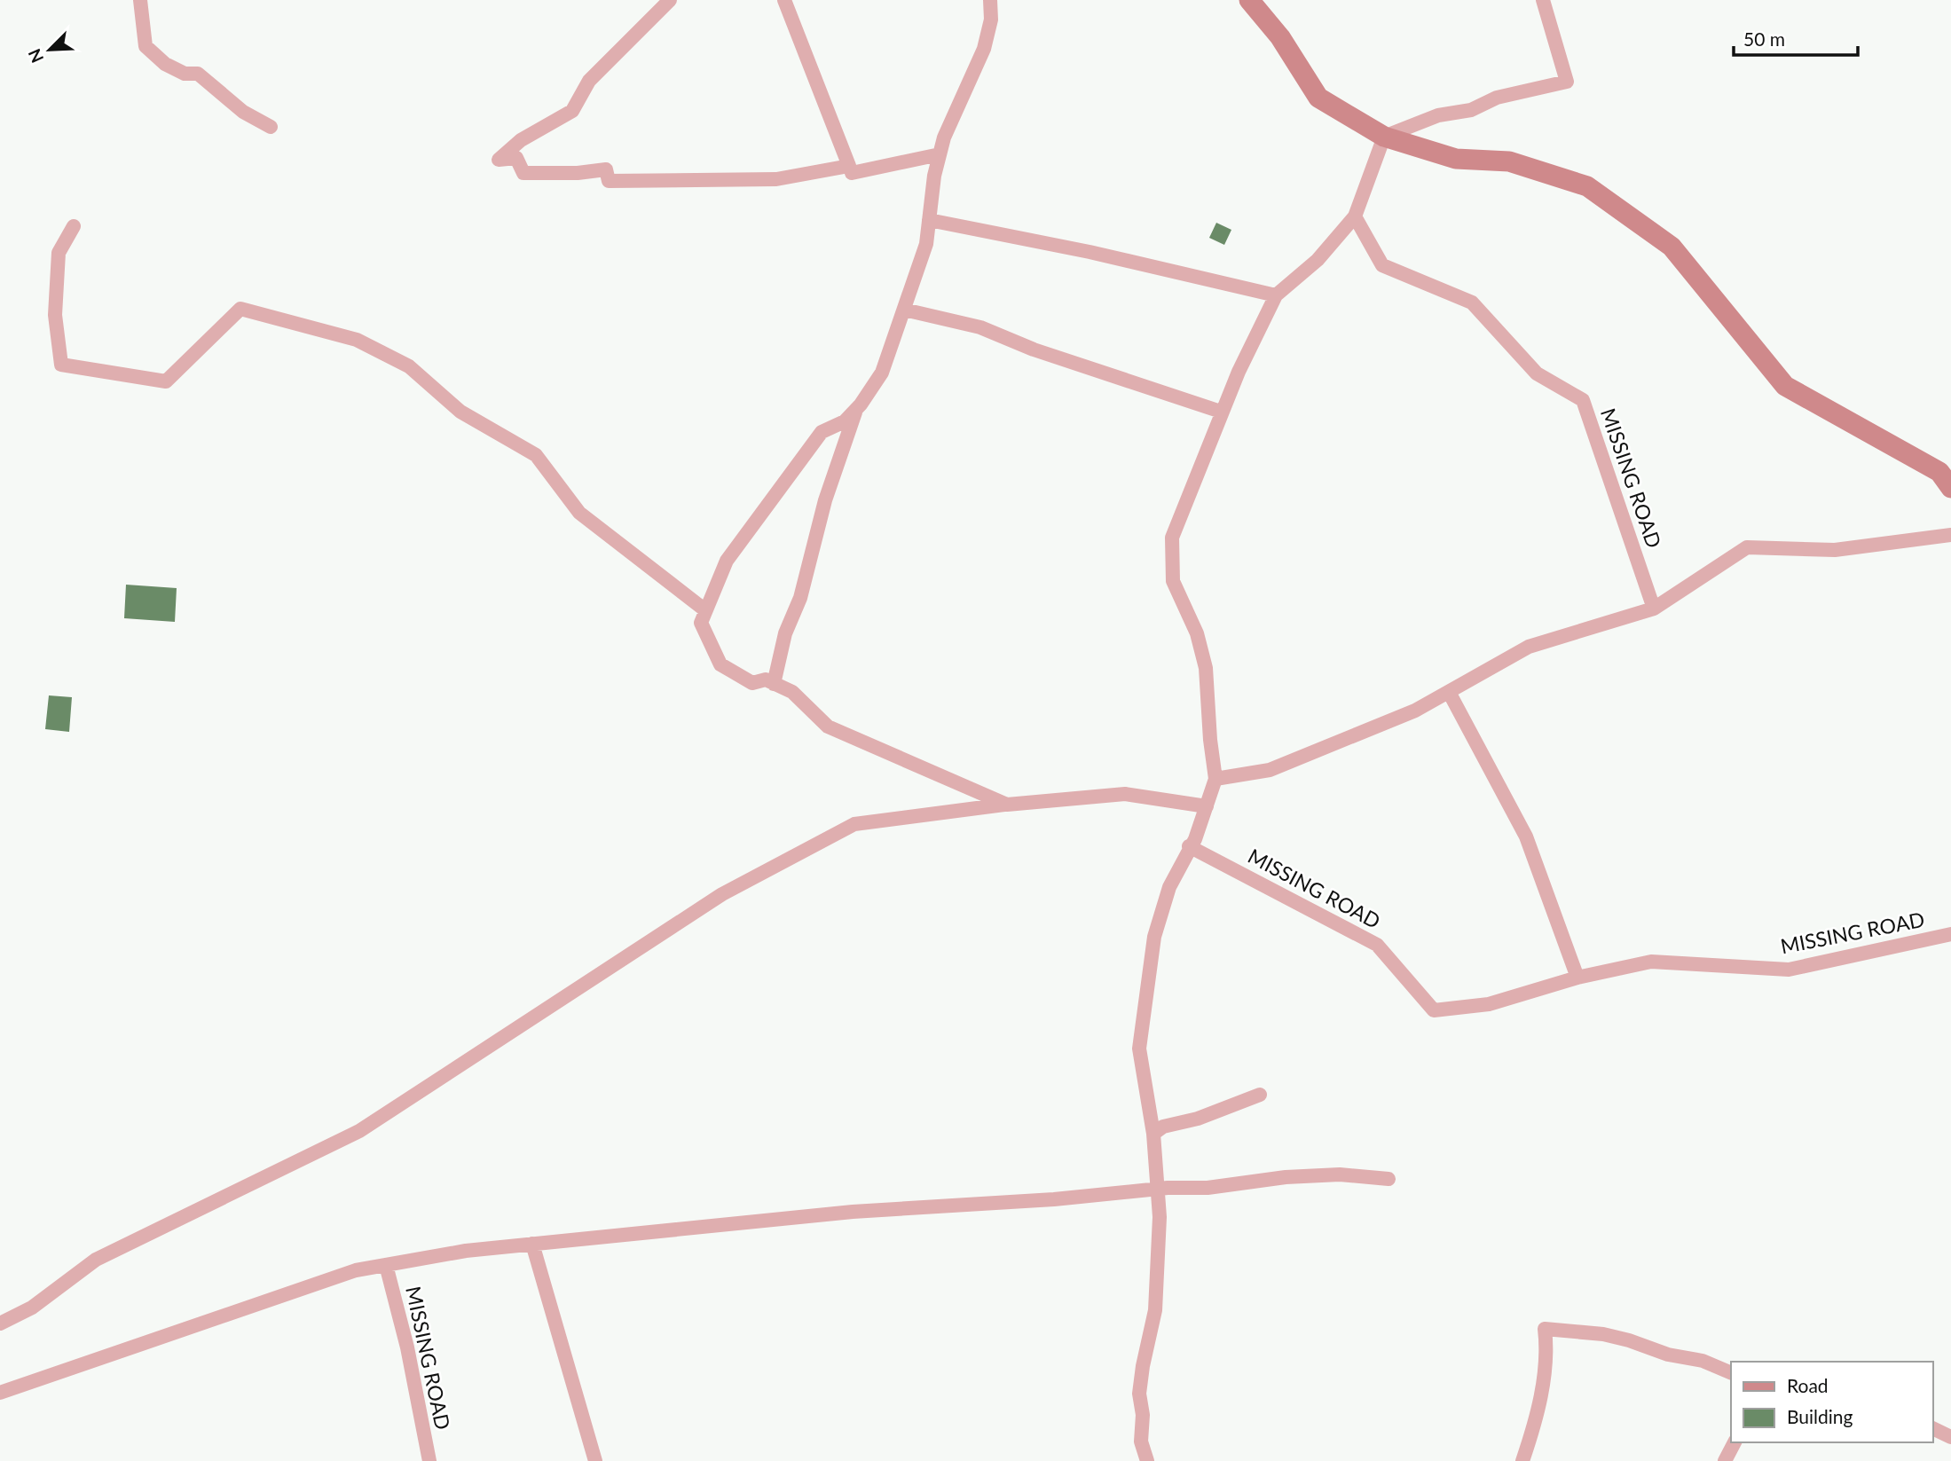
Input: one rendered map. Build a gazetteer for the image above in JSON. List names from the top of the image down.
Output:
{
  "streets": {
    "street": ["MISSING ROAD"]
  },
  "legend": ["Road", "Building"],
  "scale_bar": "50 m",
  "north": "bottom left"
}
